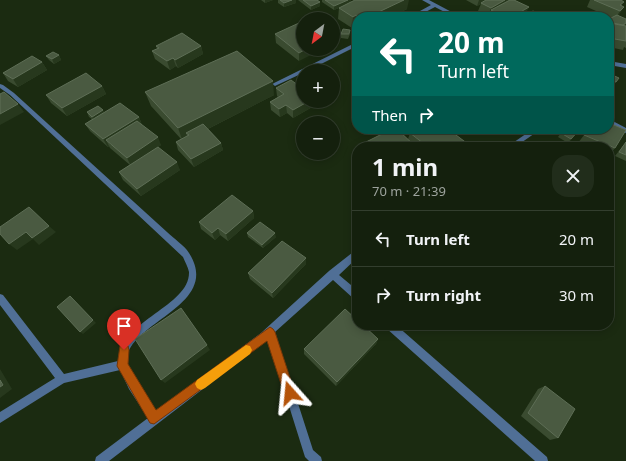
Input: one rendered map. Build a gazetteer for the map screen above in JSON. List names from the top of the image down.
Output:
{
  "north": "bottom left",
  "page": {
    "map_buttons": ["+", "−"],
    "turn": ["20 m", "Turn left"],
    "then": "Then",
    "heading": ["1 min", "70 m · 21:39"],
    "list": [
      {
        "name": "Turn left",
        "value": "20 m"
      },
      {
        "name": "Turn right",
        "value": "30 m"
      }
    ]
  }
}
